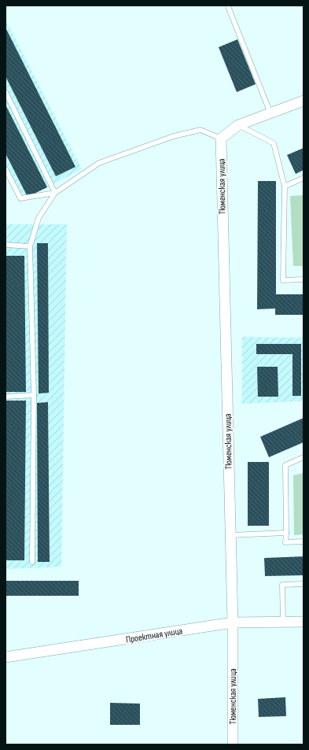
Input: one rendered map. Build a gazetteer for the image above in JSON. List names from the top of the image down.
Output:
{
  "streets": {
    "street": ["Тюменская улица", "Проектная улица"]
  },
  "crossings": [
    ["Тюменская улица", "Проектная улица"]
  ]
}
